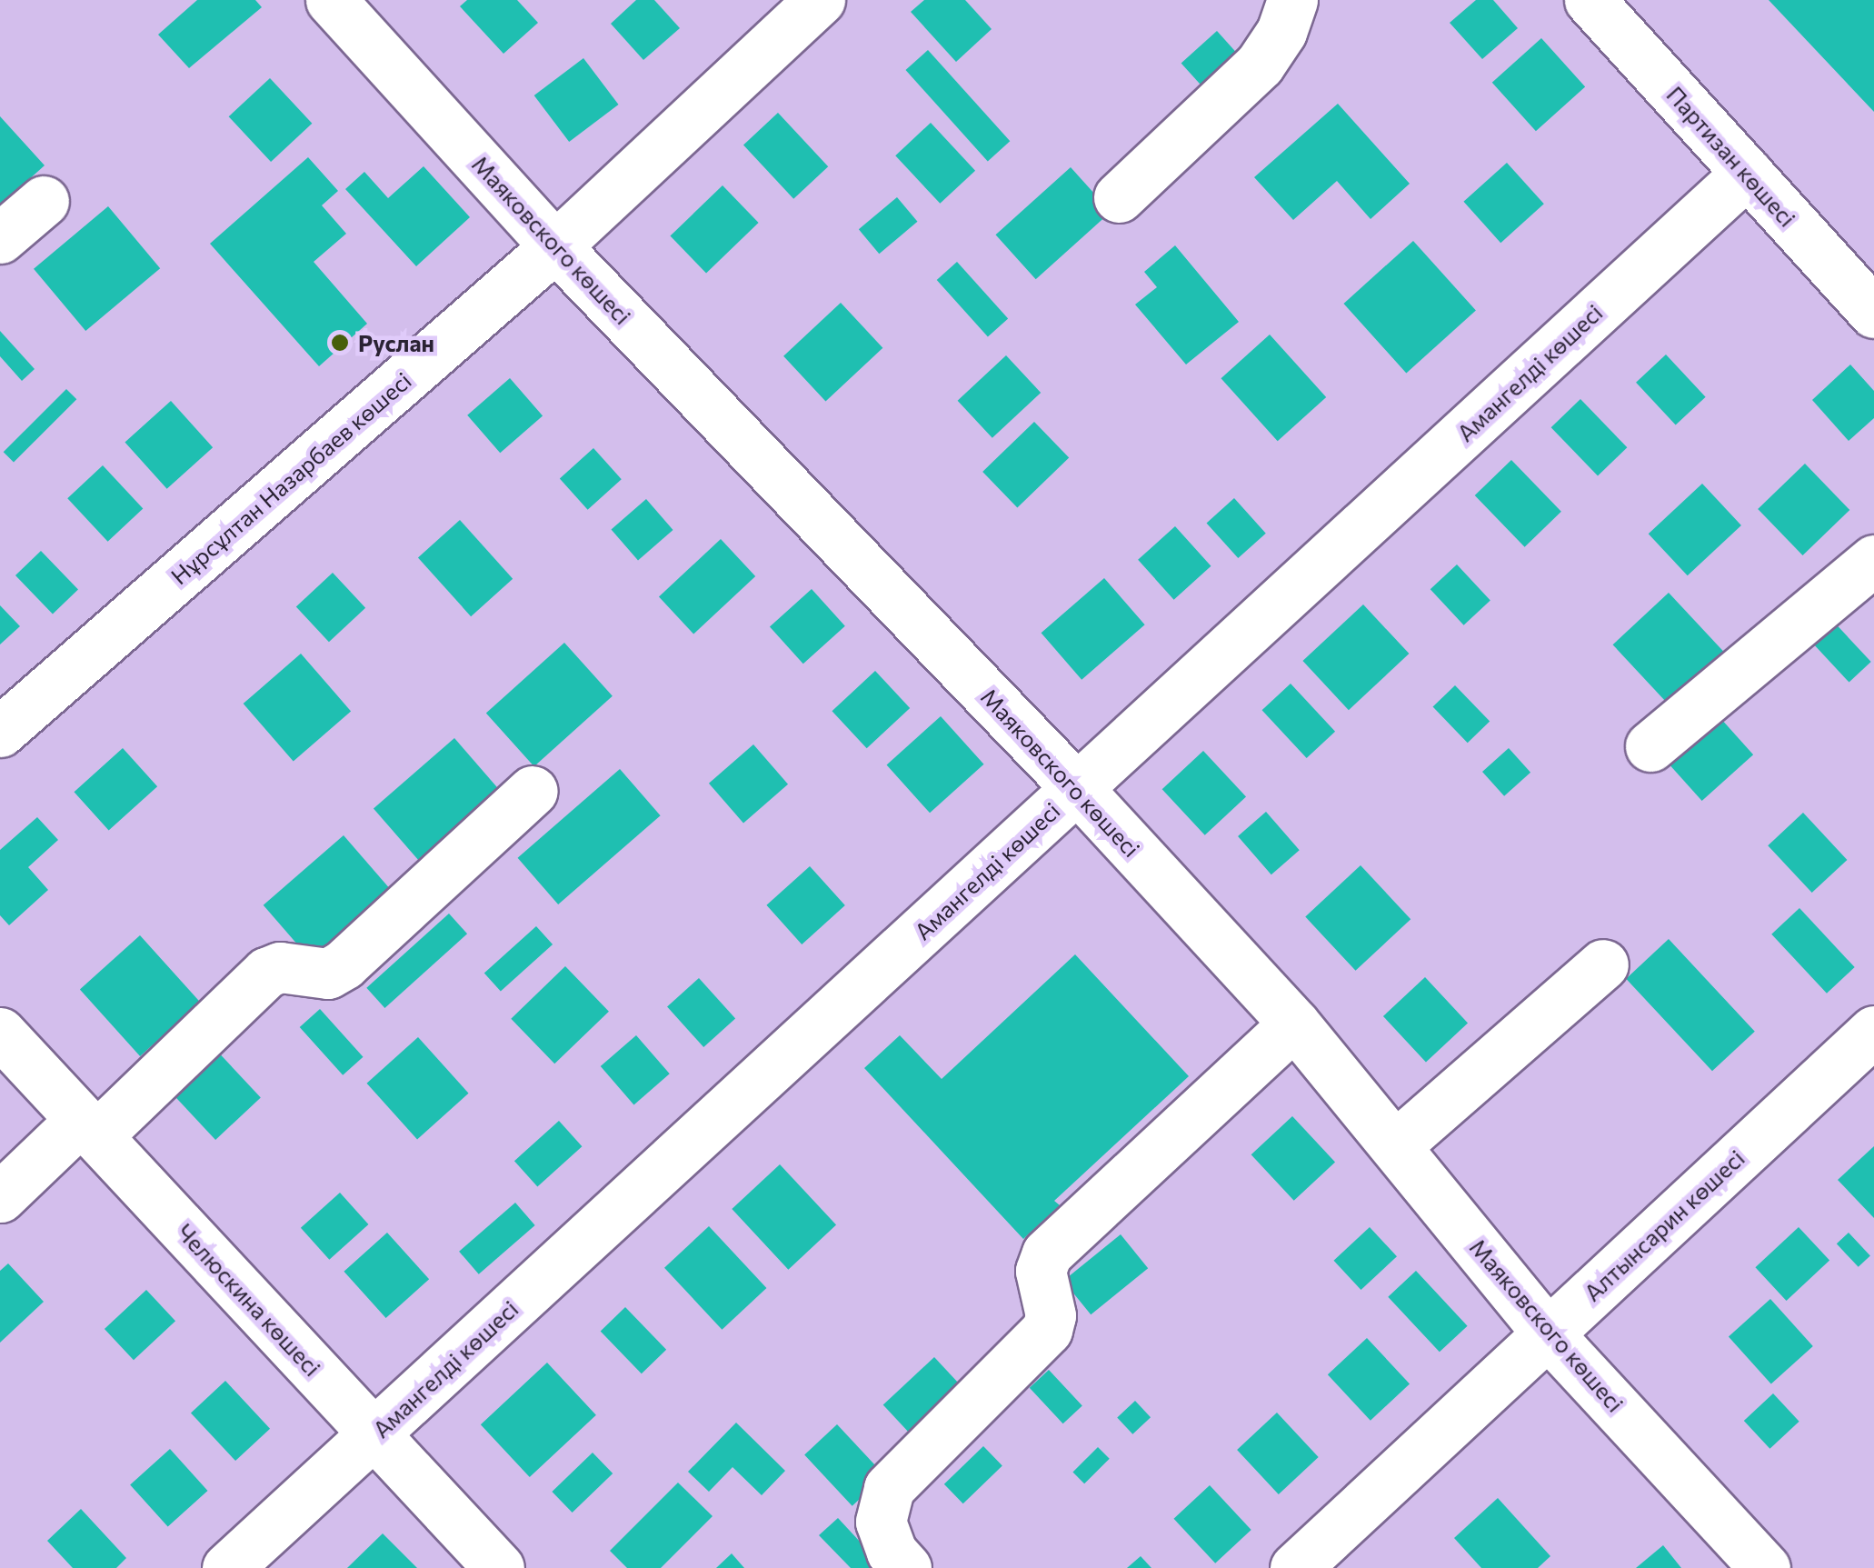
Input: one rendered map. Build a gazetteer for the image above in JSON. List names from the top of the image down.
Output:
{
  "streets": {
    "street": [
      "Партизан көшесі",
      "Маяковского көшесі",
      "Амангелді көшесі",
      "Нұрсұлтан Назарбаев көшесі",
      "Алтынсарин көшесі",
      "Челюскина көшесі"
    ]
  },
  "crossings": [
    ["Партизан көшесі", "Амангелді көшесі"],
    ["Маяковского көшесі", "Амангелді көшесі"],
    ["Маяковского көшесі", "Нұрсұлтан Назарбаев көшесі"],
    ["Маяковского көшесі", "Алтынсарин көшесі"],
    ["Амангелді көшесі", "Челюскина көшесі"]
  ],
  "places": ["Руслан"]
}
